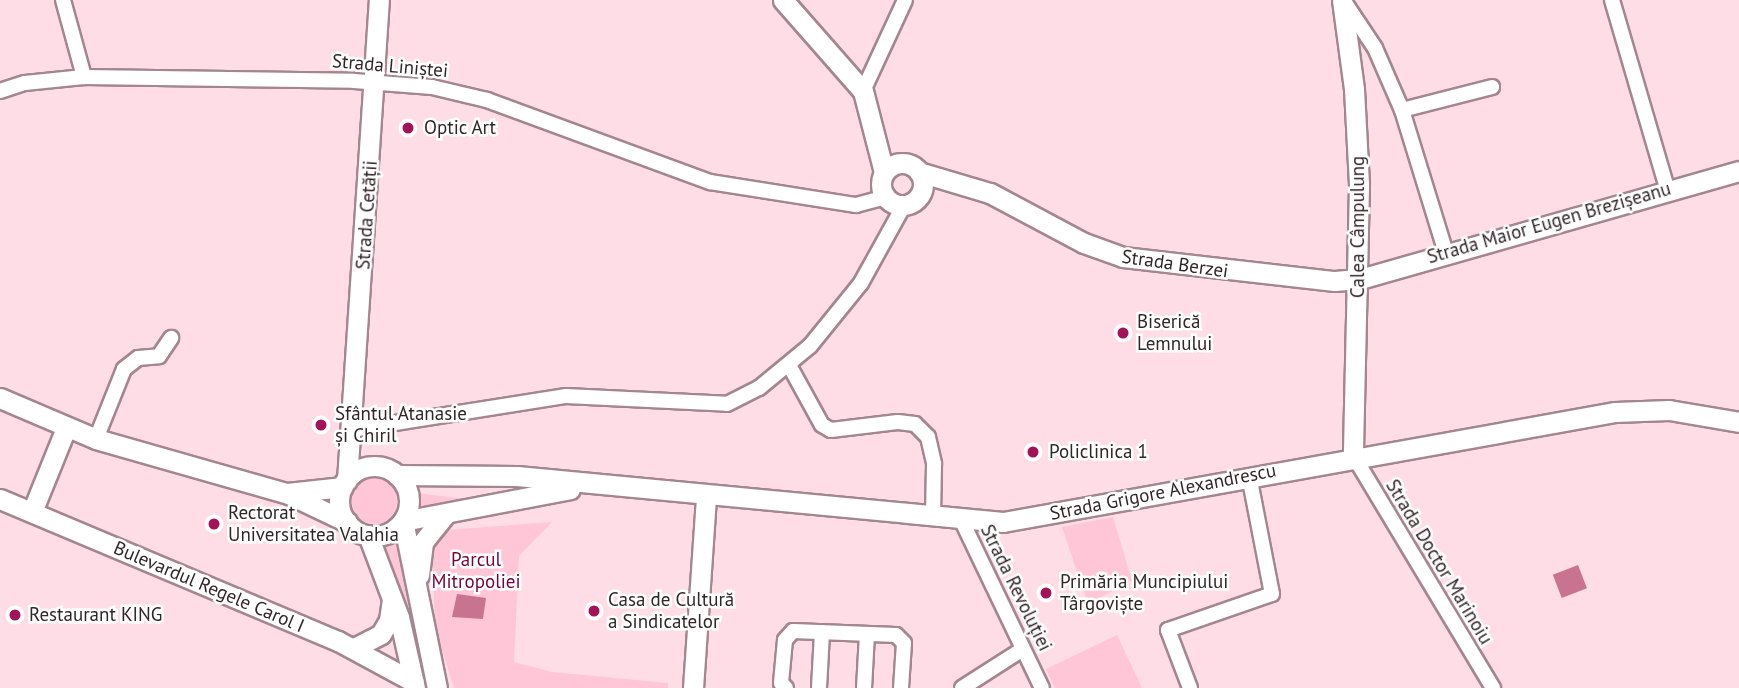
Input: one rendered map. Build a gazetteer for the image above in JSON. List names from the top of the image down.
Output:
{
  "streets": {
    "street": [
      "Strada Liniștei",
      "Strada Cetății",
      "Strada Maior Eugen Brezișeanu",
      "Calea Câmpulung",
      "Strada Berzei",
      "Strada Grigore Alexandrescu",
      "Strada Doctor Marinoiu",
      "Bulevardul Regele Carol I",
      "Strada Revoluției"
    ]
  },
  "crossings": [
    ["Strada Liniștei", "Strada Cetății"],
    ["Strada Cetății", "Strada Grigore Alexandrescu"],
    ["Strada Maior Eugen Brezișeanu", "Calea Câmpulung"],
    ["Strada Maior Eugen Brezișeanu", "Strada Berzei"],
    ["Calea Câmpulung", "Strada Berzei"],
    ["Calea Câmpulung", "Strada Grigore Alexandrescu"],
    ["Calea Câmpulung", "Strada Doctor Marinoiu"],
    ["Strada Grigore Alexandrescu", "Strada Doctor Marinoiu"],
    ["Strada Grigore Alexandrescu", "Strada Revoluției"]
  ],
  "parks": ["Parcul Mitropoliei"],
  "places": [
    "Optic Art",
    "Biserică Lemnului",
    "Sfântul Atanasie și Chiril",
    "Policlinica 1",
    "Rectorat Universitatea Valahia",
    "Primăria Muncipiului Târgoviște",
    "Casa de Cultură a Sindicatelor",
    "Restaurant KING"
  ]
}
